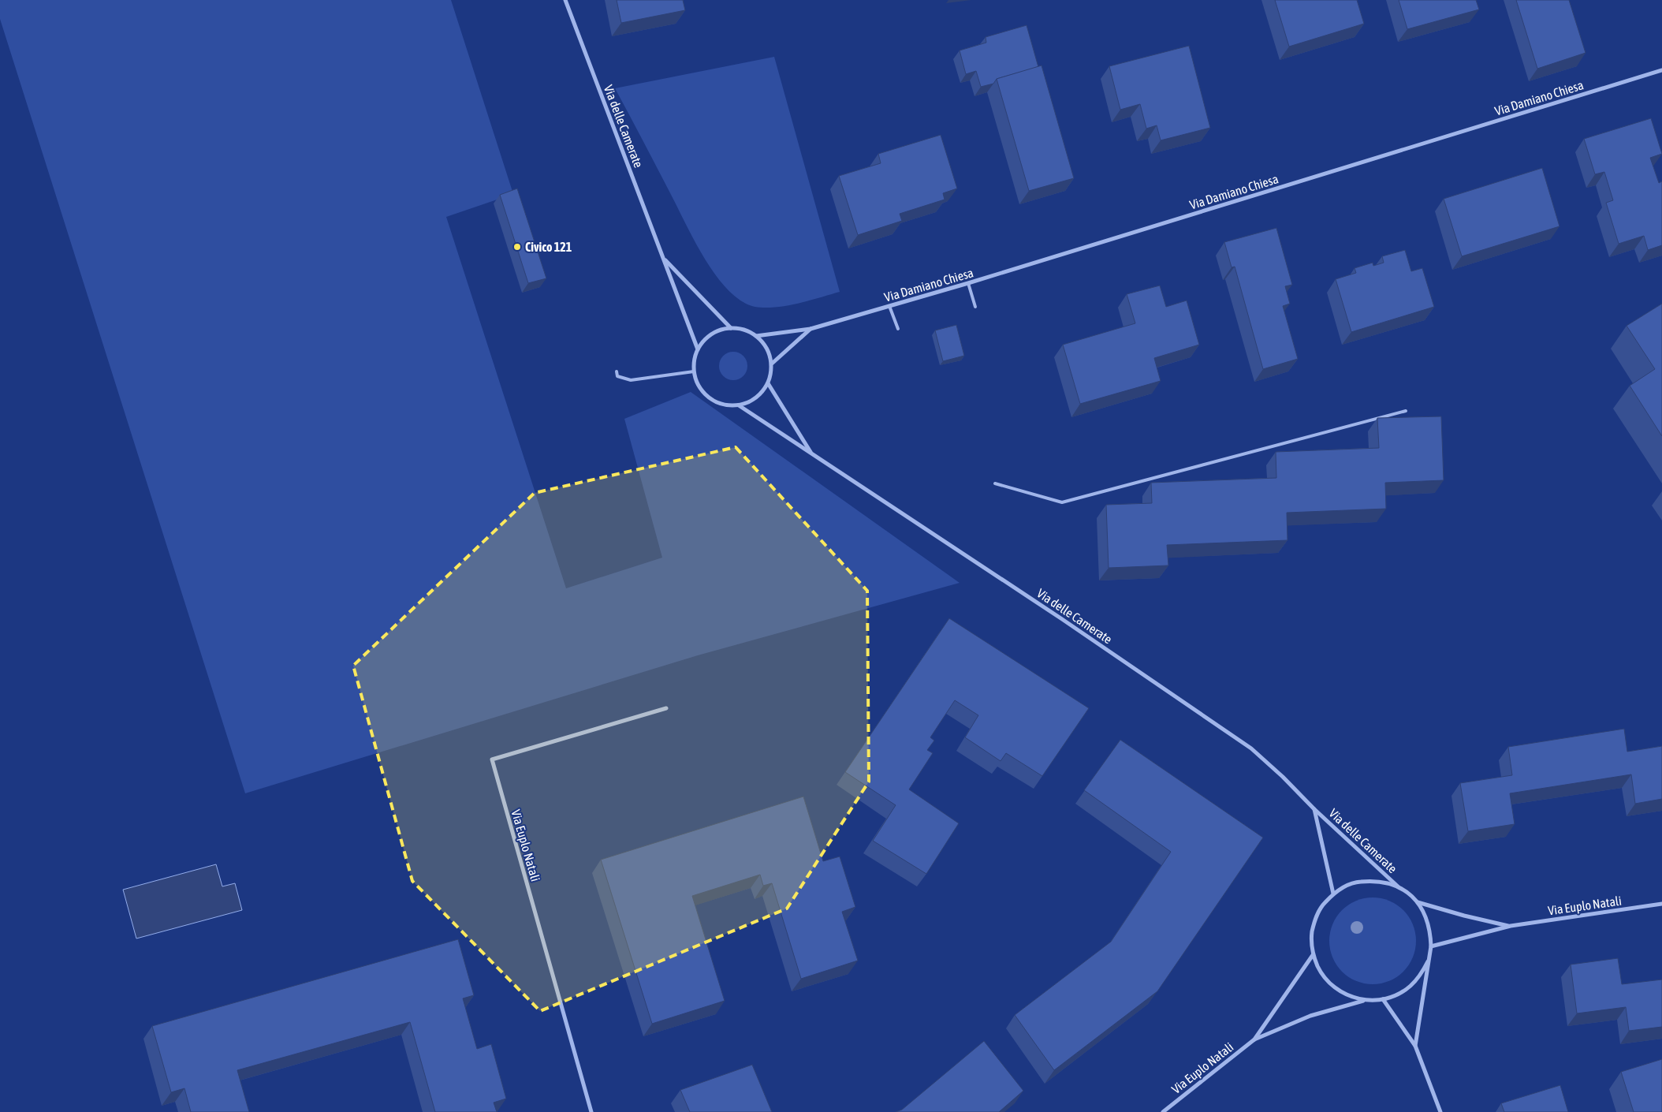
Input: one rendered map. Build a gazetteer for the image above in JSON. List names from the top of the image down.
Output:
{
  "streets": {
    "street": ["Via Damiano Chiesa", "Via delle Camerate", "Via Euplo Natali"]
  },
  "crossings": [
    ["Via Damiano Chiesa", "Via delle Camerate"],
    ["Via delle Camerate", "Via Euplo Natali"]
  ],
  "places": ["Civico 121"]
}
